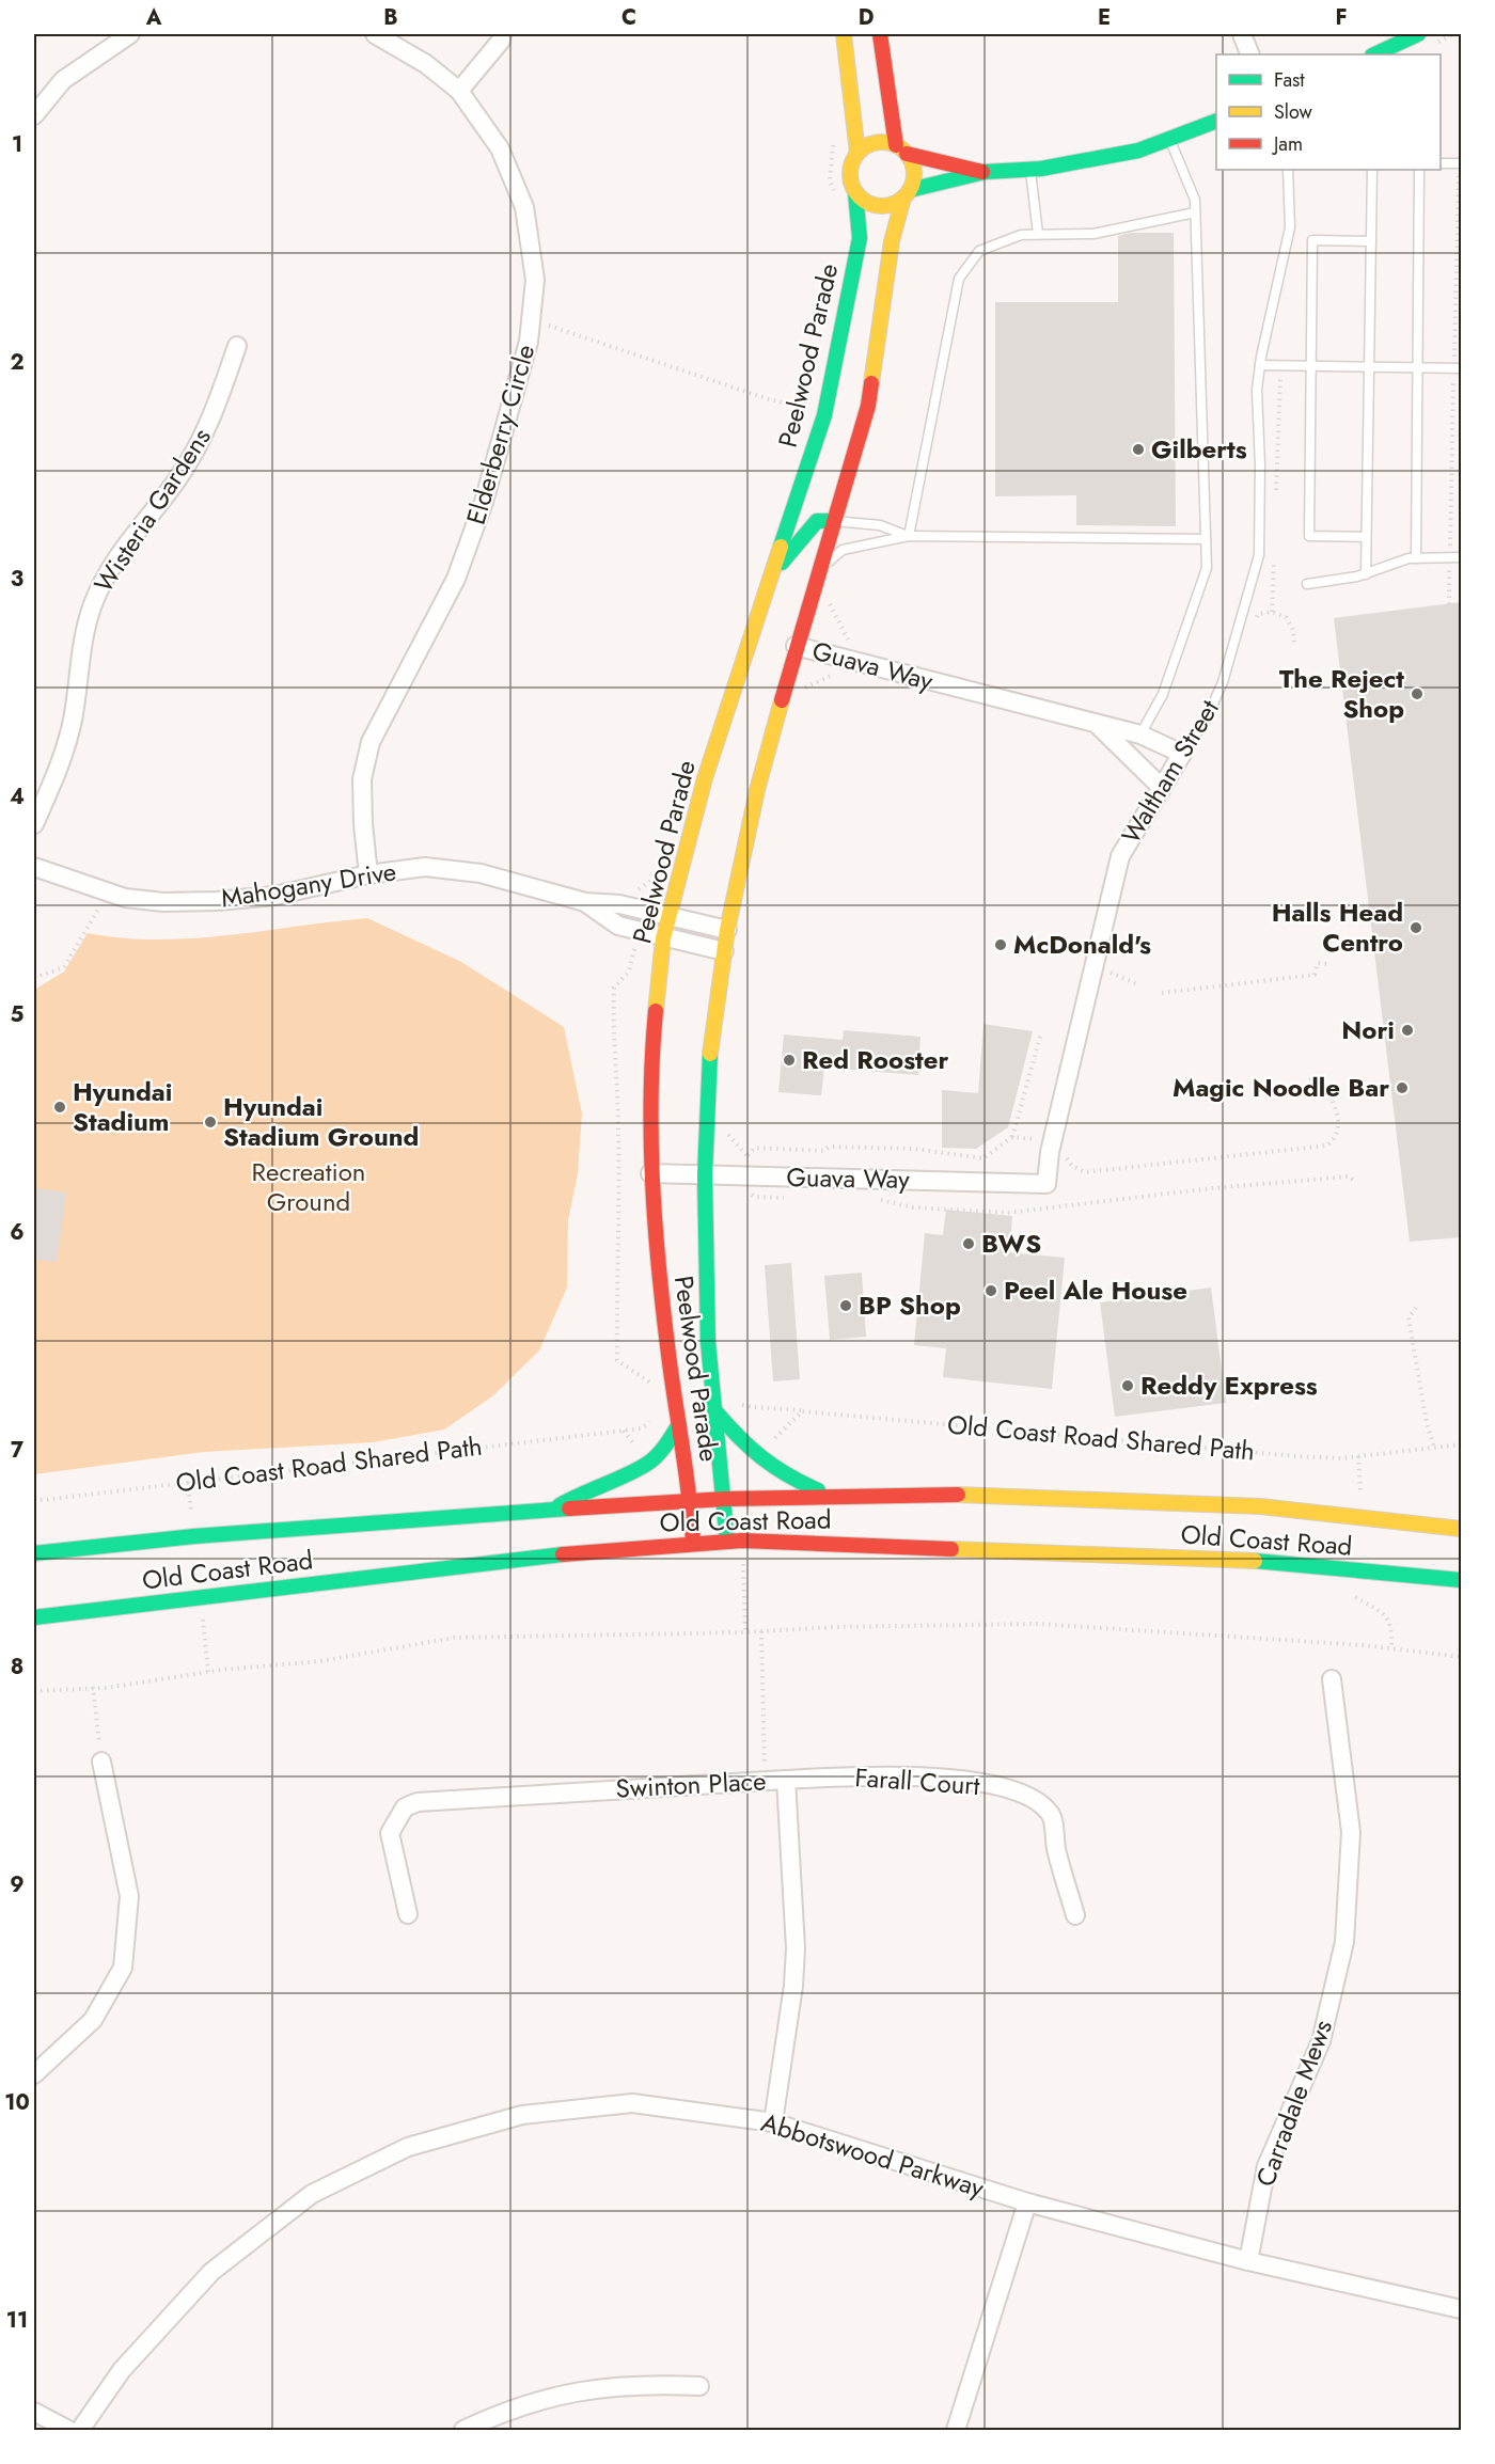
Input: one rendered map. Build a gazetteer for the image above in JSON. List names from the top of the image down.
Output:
{
  "streets": {
    "main road": ["Peelwood Parade", "Old Coast Road"],
    "street": [
      "Elderberry Circle",
      "Wisteria Gardens",
      "Guava Way",
      "Waltham Street",
      "Mahogany Drive",
      "Farall Court",
      "Swinton Place",
      "Carradale Mews",
      "Abbotswood Parkway"
    ],
    "path": ["Old Coast Road Shared Path"]
  },
  "crossings": [
    ["Peelwood Parade", "Guava Way"],
    ["Peelwood Parade", "Mahogany Drive"],
    ["Peelwood Parade", "Old Coast Road"],
    ["Elderberry Circle", "Mahogany Drive"],
    ["Guava Way", "Waltham Street"],
    ["Farall Court", "Swinton Place"],
    ["Swinton Place", "Abbotswood Parkway"],
    ["Carradale Mews", "Abbotswood Parkway"]
  ],
  "parks": ["Recreation Ground"],
  "places": [
    "Gilberts",
    "The Reject Shop",
    "Halls Head Centro",
    "McDonald's",
    "Nori",
    "Red Rooster",
    "Magic Noodle Bar",
    "Hyundai Stadium",
    "Hyundai Stadium Ground",
    "BWS",
    "Peel Ale House",
    "BP Shop",
    "Reddy Express"
  ],
  "legend": ["Fast", "Slow", "Jam"],
  "grid": {
    "columns": [
      "A",
      "B",
      "C",
      "D",
      "E",
      "F"
    ],
    "rows": [
      "1",
      "2",
      "3",
      "4",
      "5",
      "6",
      "7",
      "8",
      "9",
      "10",
      "11"
    ]
  }
}
